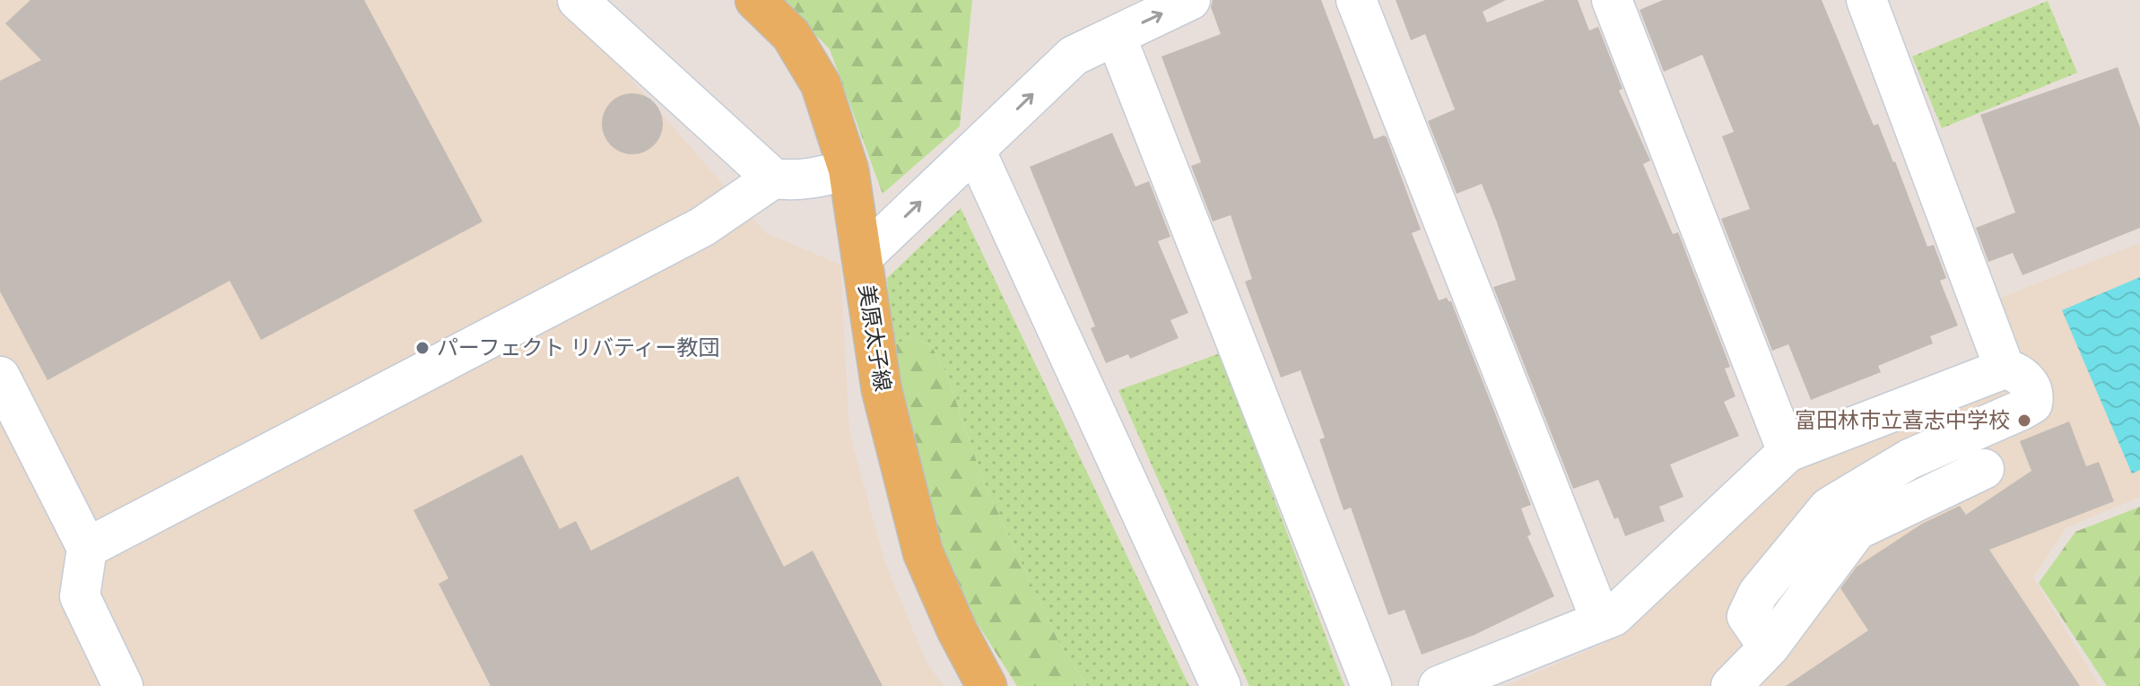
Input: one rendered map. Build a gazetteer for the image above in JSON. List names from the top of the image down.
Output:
{
  "streets": {
    "main road": ["美原太子線"]
  },
  "places": ["パーフェクト リバティー教団", "富田林市立喜志中学校"]
}
